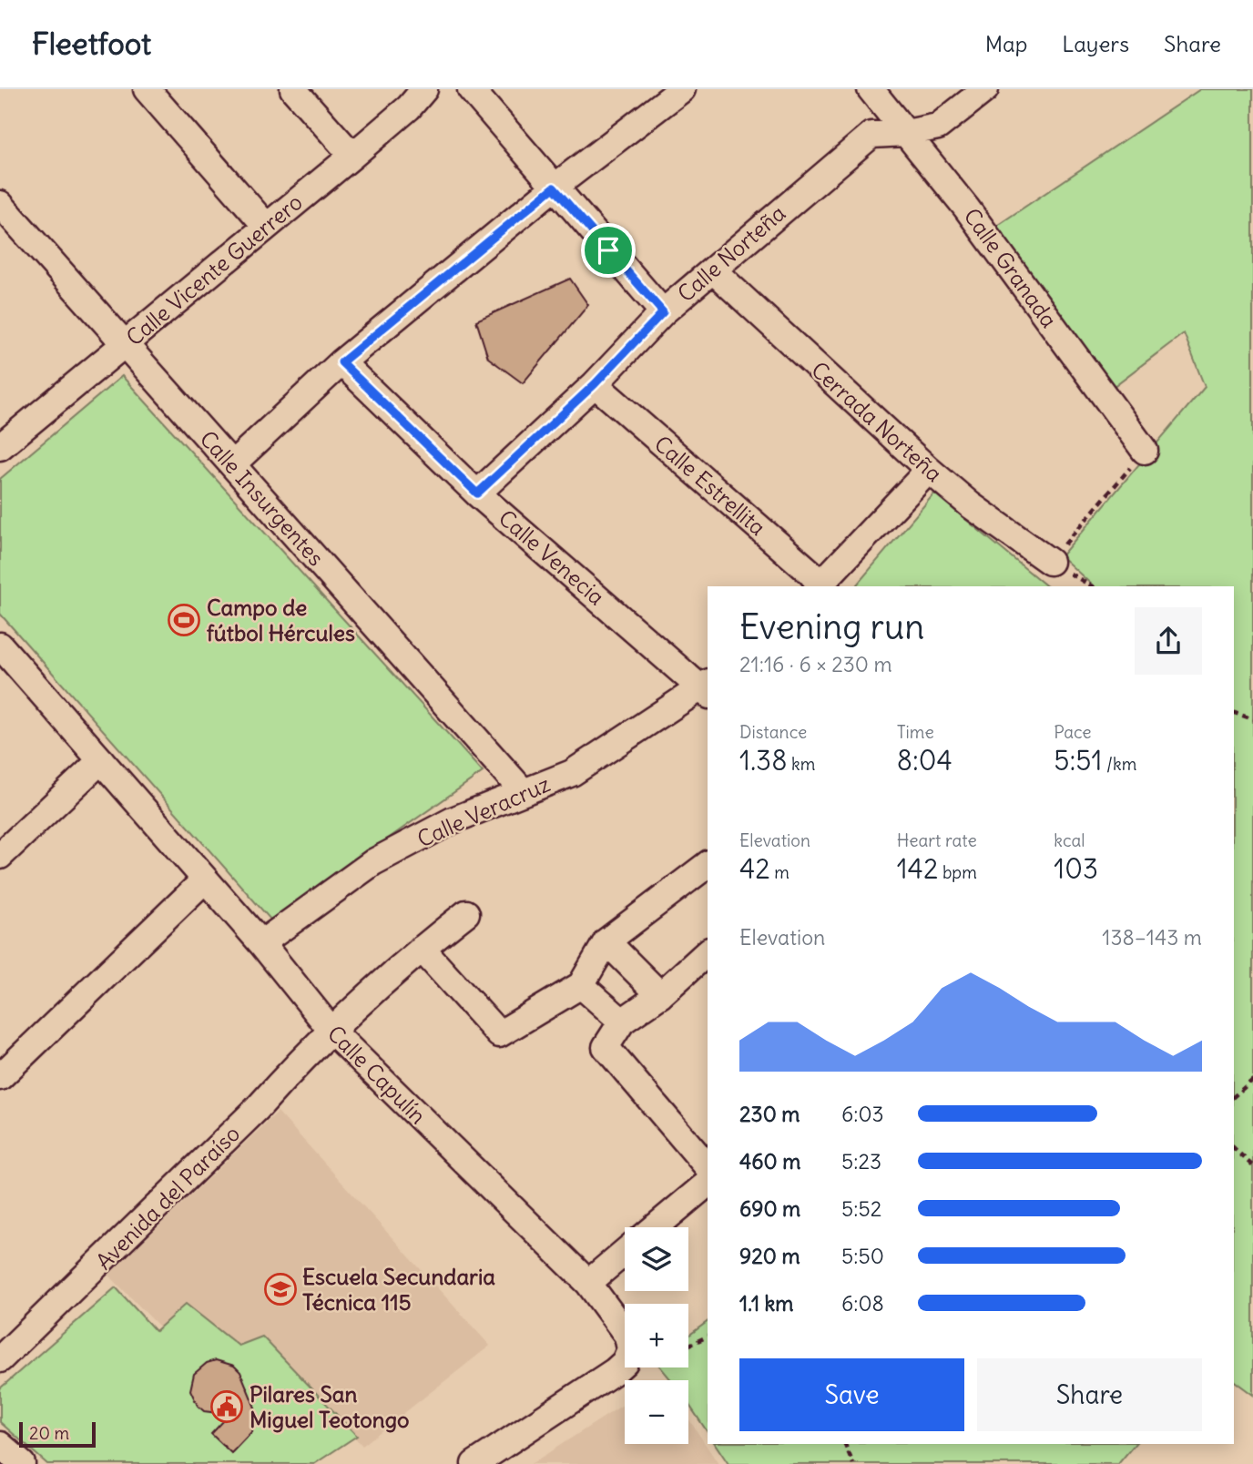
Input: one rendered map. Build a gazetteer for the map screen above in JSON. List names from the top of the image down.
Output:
{
  "streets": {
    "street": [
      "Calle Norteña",
      "Calle Granada",
      "Calle Vicente Guerrero",
      "Cerrada Norteña",
      "Calle Estrellita",
      "Calle Insurgentes",
      "Calle Venecia",
      "Calle Veracruz",
      "Calle Capulín",
      "Avenida del Paraíso"
    ]
  },
  "crossings": [
    ["Calle Norteña", "Calle Granada"],
    ["Calle Norteña", "Cerrada Norteña"],
    ["Calle Norteña", "Calle Estrellita"],
    ["Calle Norteña", "Calle Venecia"],
    ["Calle Vicente Guerrero", "Calle Insurgentes"],
    ["Calle Insurgentes", "Calle Veracruz"],
    ["Calle Venecia", "Calle Veracruz"],
    ["Calle Veracruz", "Calle Capulín"],
    ["Calle Capulín", "Avenida del Paraíso"]
  ],
  "places": {
    "sports": ["Campo de fútbol Hércules"],
    "school or university": ["Escuela Secundaria Técnica 115"],
    "public building": ["Pilares San Miguel Teotongo"]
  },
  "scale_bar": "20 m",
  "page": {
    "header": "Fleetfoot",
    "nav": ["Map", "Layers", "Share"],
    "heading": ["Evening run", "21:16 · 6 × 230 m"],
    "stats": [
      ["Distance", "1.38 km"],
      ["Time", "8:04"],
      ["Pace", "5:51 /km"],
      ["Elevation", "42 m"],
      ["Heart rate", "142 bpm"],
      ["kcal", "103"]
    ],
    "chart": ["Elevation", "138–143 m"],
    "list": [
      {
        "name": "230 m",
        "note": "6:03"
      },
      {
        "name": "460 m",
        "note": "5:23"
      },
      {
        "name": "690 m",
        "note": "5:52"
      },
      {
        "name": "920 m",
        "note": "5:50"
      },
      {
        "name": "1.1 km",
        "note": "6:08"
      }
    ],
    "map_buttons": ["+", "−"],
    "buttons": ["Save", "Share"],
    "scale": "20 m"
  }
}
